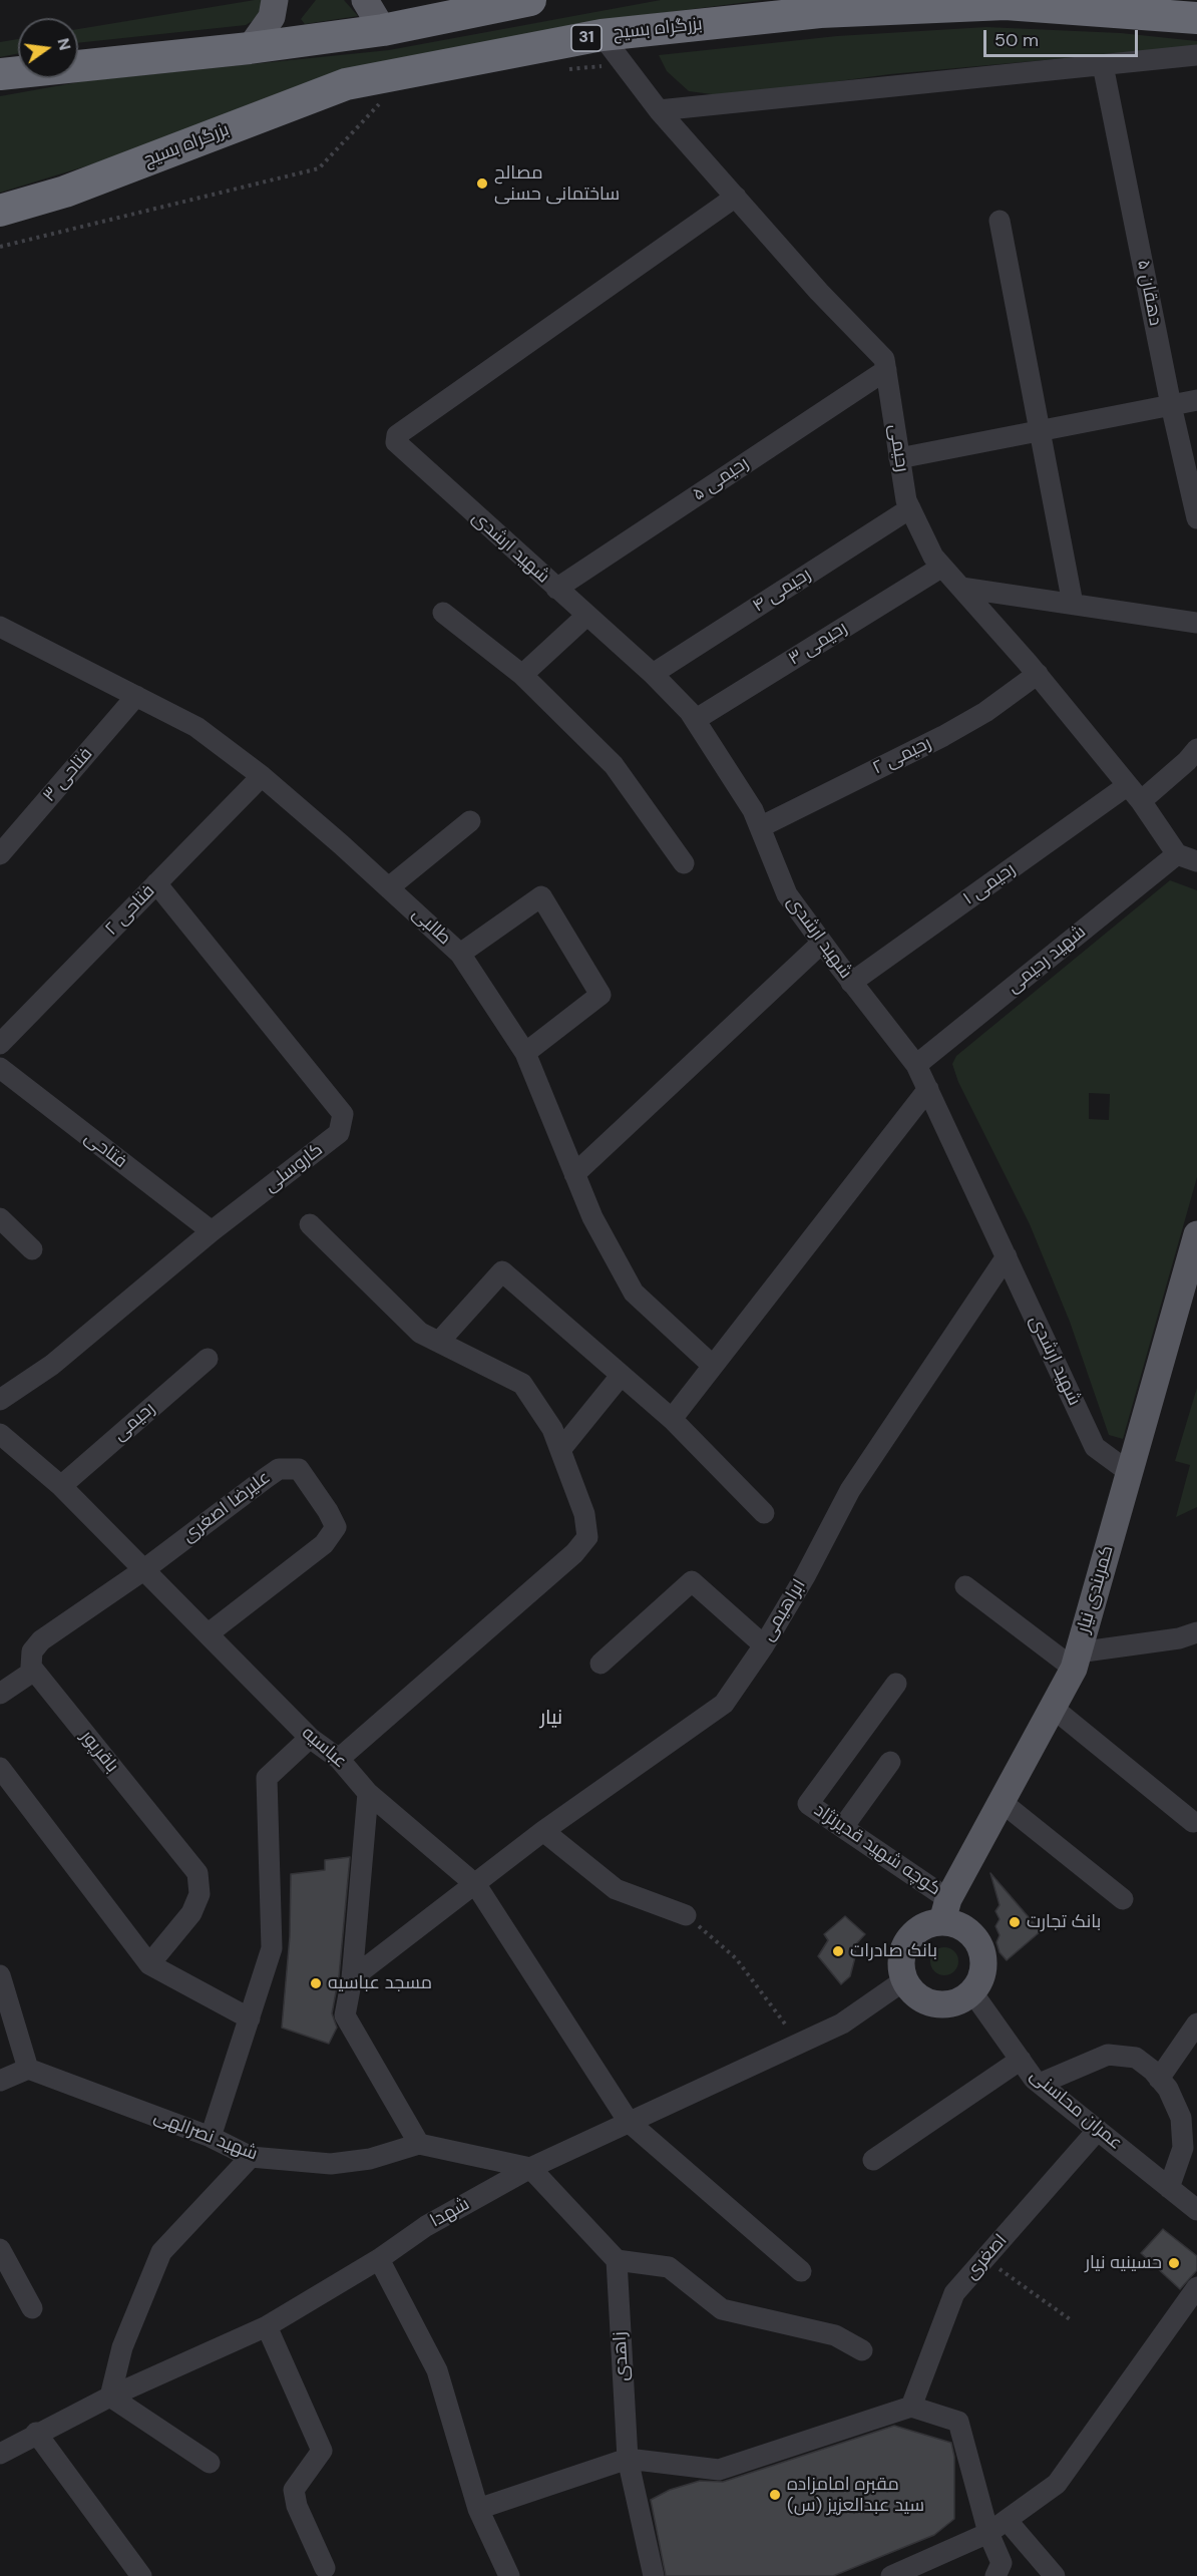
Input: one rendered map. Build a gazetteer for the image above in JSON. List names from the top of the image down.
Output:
{
  "streets": {
    "highway": ["بزرگراه بسیج", "31"],
    "main road": ["کمربندی نیار"],
    "street": [
      "دهقان ۵",
      "رحیمی",
      "رحیمی ۵",
      "شهید ارشدی",
      "رحیمی ۴",
      "رحیمی ۳",
      "رحیمی ۲",
      "فتاحی ۳",
      "رحیمی ۱",
      "فتاحی ۲",
      "طالبی",
      "شهید رحیمی",
      "فتاحی",
      "کاروسلی",
      "علیرضا اصغری",
      "ابراهیمی",
      "عباسیه",
      "باقرپور",
      "کوچه شهید قدیرنژاد",
      "عمران محاسنی",
      "شهید نصرالهی",
      "شهدا",
      "اصغری",
      "زاهدی"
    ]
  },
  "crossings": [
    ["بزرگراه بسیج", "رحیمی"],
    ["رحیمی", "رحیمی ۵"],
    ["رحیمی", "شهید ارشدی"],
    ["رحیمی", "رحیمی ۴"],
    ["رحیمی", "رحیمی ۳"],
    ["رحیمی", "رحیمی ۲"],
    ["رحیمی", "رحیمی ۱"],
    ["رحیمی", "شهید رحیمی"],
    ["رحیمی", "عباسیه"],
    ["رحیمی ۵", "شهید ارشدی"],
    ["شهید ارشدی", "رحیمی ۴"],
    ["شهید ارشدی", "رحیمی ۳"],
    ["شهید ارشدی", "رحیمی ۲"],
    ["شهید ارشدی", "رحیمی ۱"],
    ["شهید ارشدی", "شهید رحیمی"],
    ["شهید ارشدی", "کمربندی نیار"],
    ["شهید ارشدی", "ابراهیمی"],
    ["فتاحی ۳", "طالبی"],
    ["فتاحی ۲", "طالبی"],
    ["فتاحی ۲", "کاروسلی"],
    ["فتاحی", "کاروسلی"],
    ["علیرضا اصغری", "عباسیه"],
    ["کمربندی نیار", "کوچه شهید قدیرنژاد"],
    ["کمربندی نیار", "عمران محاسنی"],
    ["کمربندی نیار", "شهدا"],
    ["ابراهیمی", "عباسیه"],
    ["عباسیه", "شهدا"],
    ["کوچه شهید قدیرنژاد", "عمران محاسنی"],
    ["کوچه شهید قدیرنژاد", "شهدا"],
    ["عمران محاسنی", "شهدا"],
    ["عمران محاسنی", "اصغری"]
  ],
  "districts": ["نیار"],
  "places": [
    "مصالح ساختمانی حسنی",
    "بانک تجارت",
    "بانک صادرات",
    "مسجد عباسیه",
    "حسینیه نیار",
    "مقبره امامزاده سید عبدالعزیز (س)"
  ],
  "scale_bar": "50 m",
  "north": "right"
}
